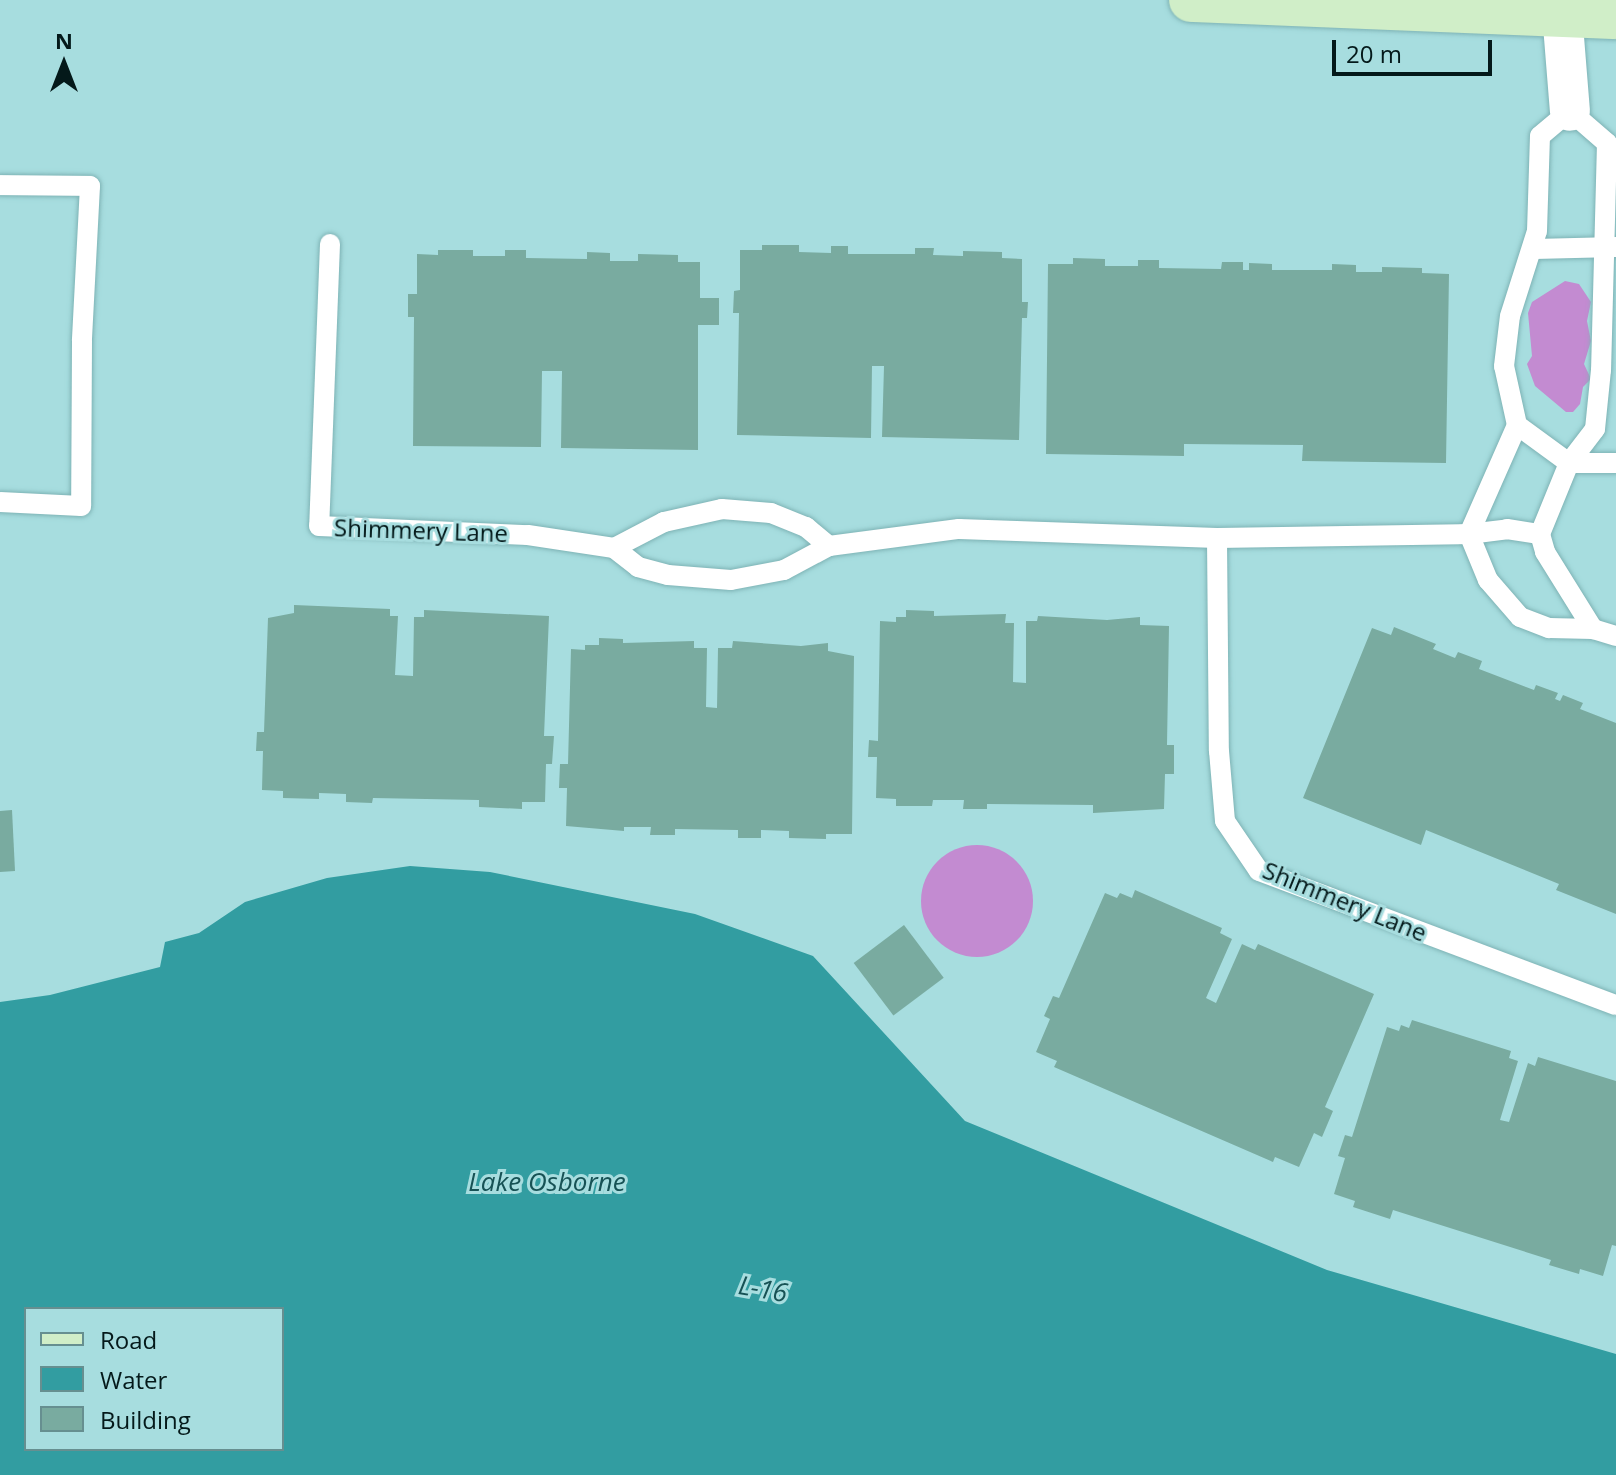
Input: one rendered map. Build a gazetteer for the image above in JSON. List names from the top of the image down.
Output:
{
  "streets": {
    "lane": ["Shimmery Lane"]
  },
  "water": ["Lake Osborne", "L-16"],
  "legend": ["Road", "Water", "Building"],
  "scale_bar": "20 m",
  "north": "top"
}
